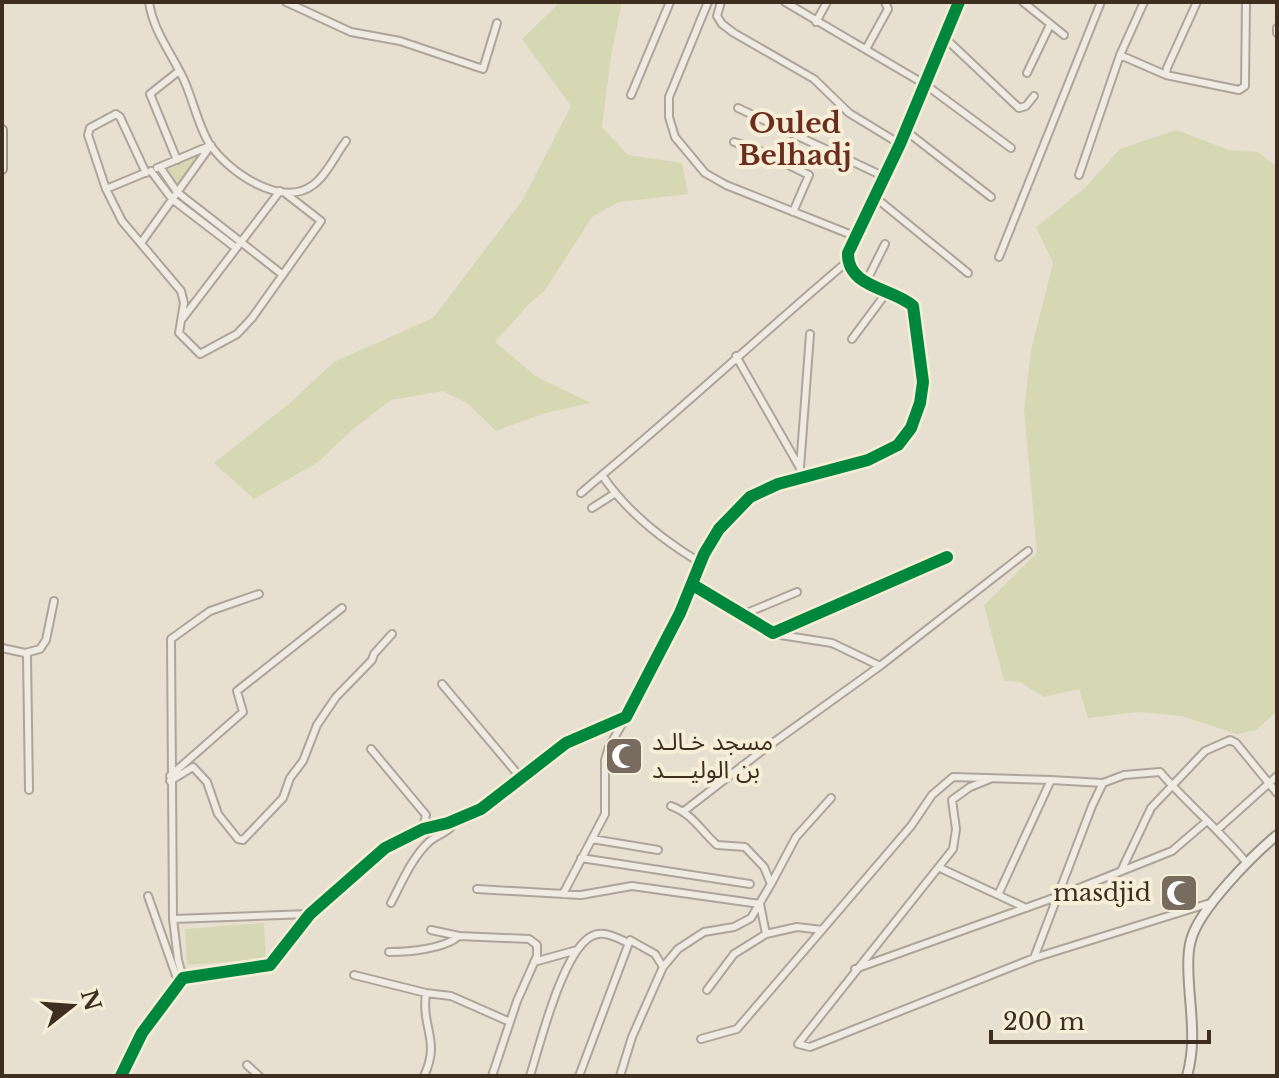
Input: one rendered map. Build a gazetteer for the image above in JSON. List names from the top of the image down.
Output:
{
  "districts": ["Ouled Belhadj"],
  "places": {
    "mosque": ["مسجد خـالـد بن الوليــــد", "masdjid"]
  },
  "scale_bar": "200 m",
  "north": "right"
}
